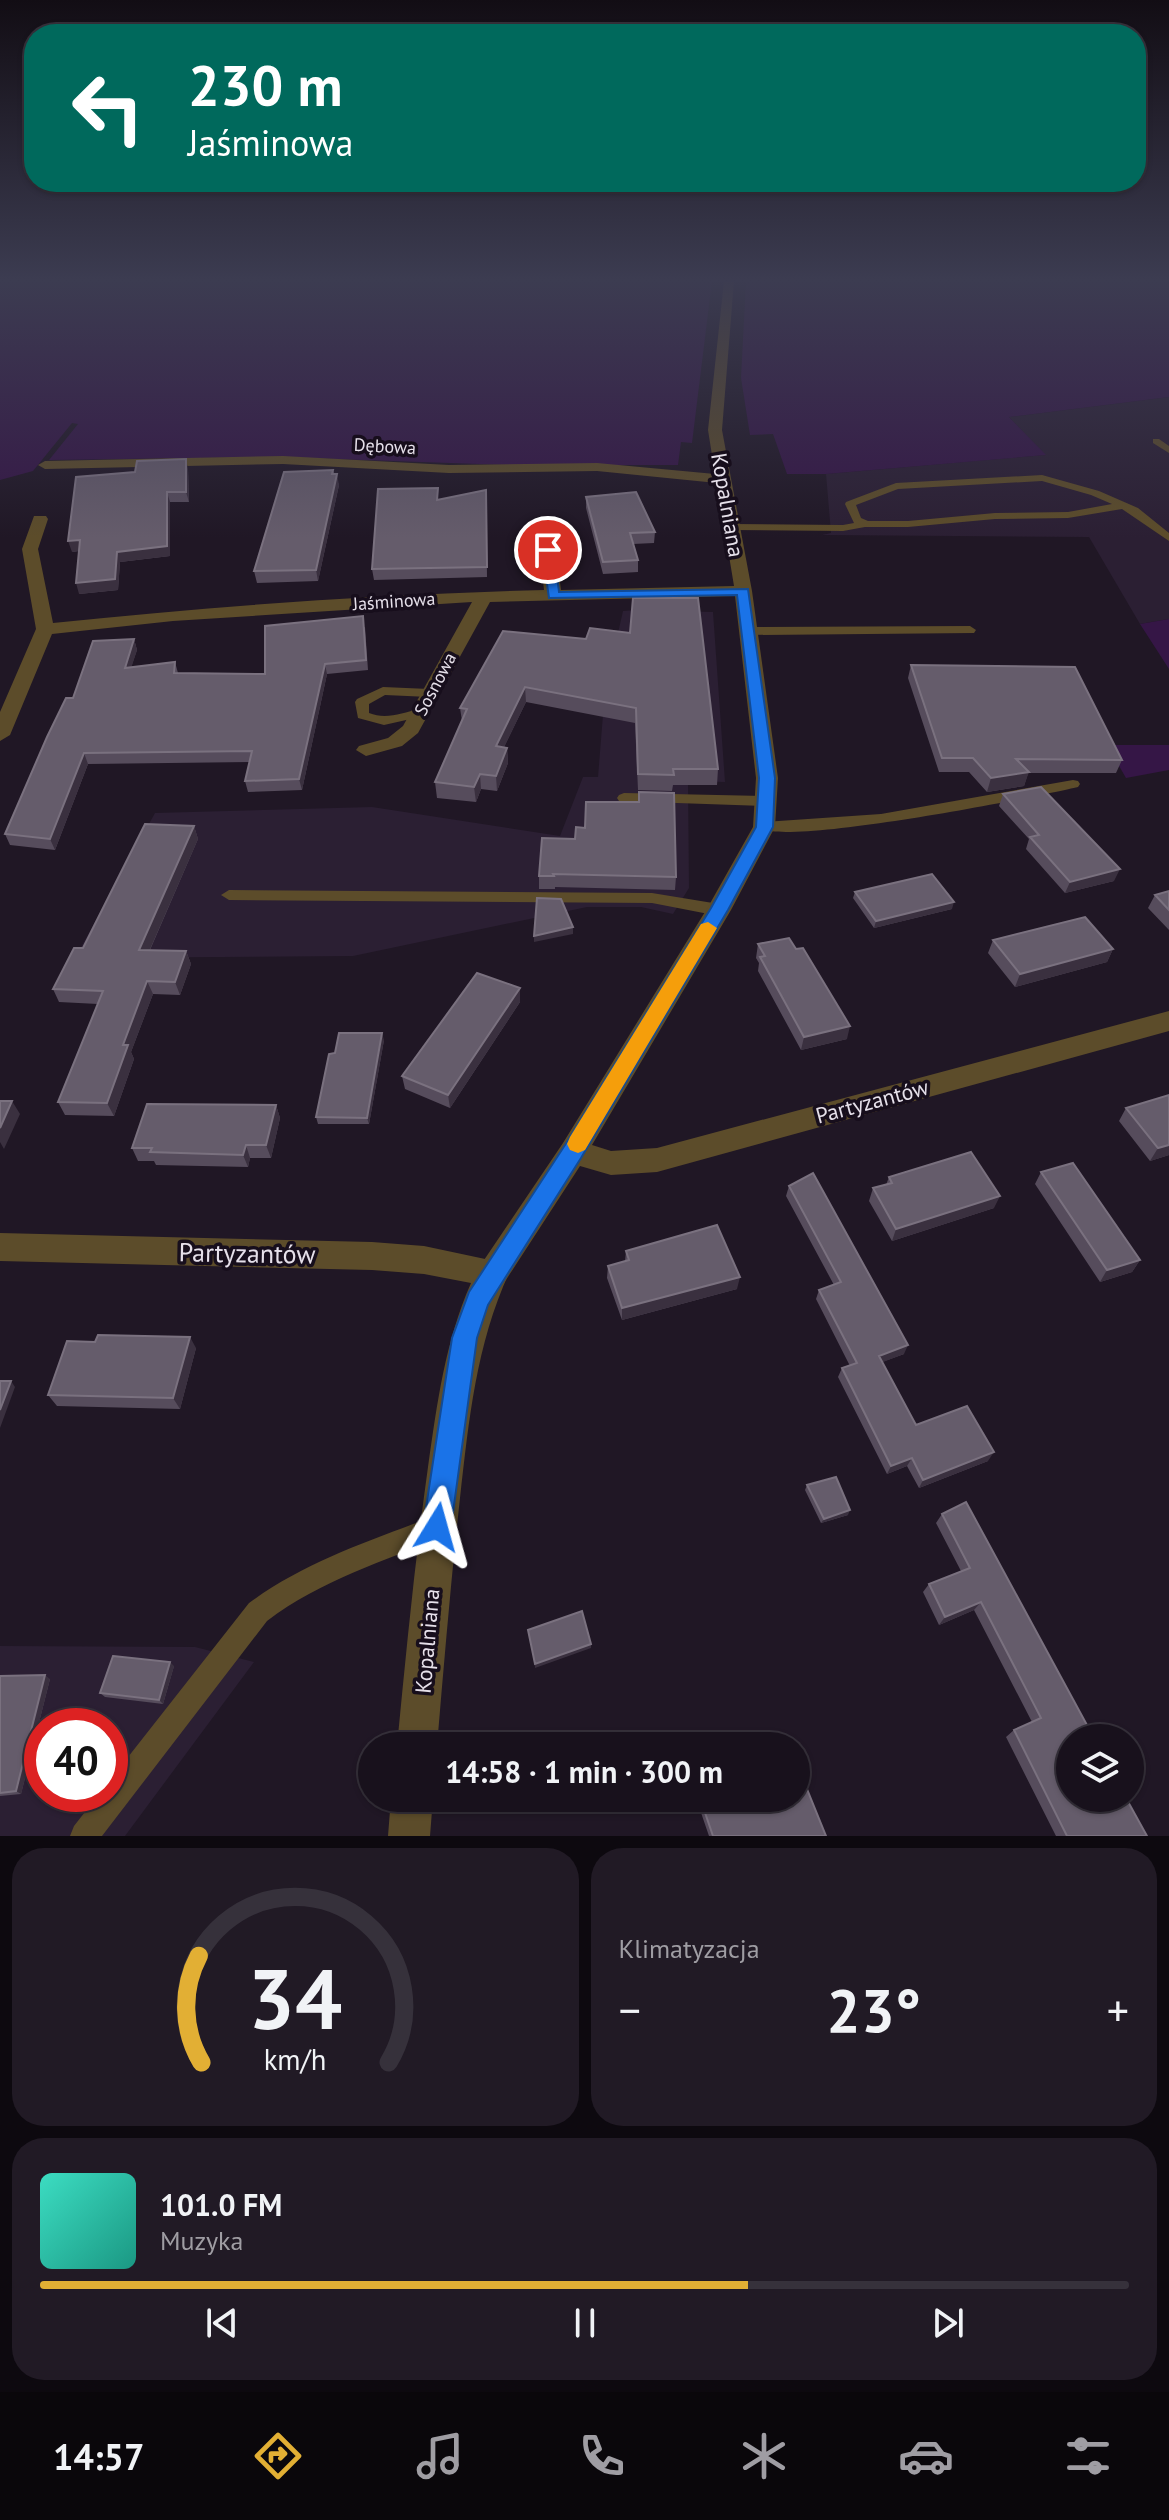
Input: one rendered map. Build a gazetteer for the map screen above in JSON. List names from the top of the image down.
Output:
{
  "streets": {
    "street": [
      "Dębowa",
      "Kopalniana",
      "Jaśminowa",
      "Sosnowa",
      "Partyzantów"
    ]
  },
  "crossings": [
    ["Dębowa", "Kopalniana"],
    ["Kopalniana", "Jaśminowa"],
    ["Kopalniana", "Partyzantów"],
    ["Jaśminowa", "Sosnowa"]
  ],
  "page": {
    "turn": ["230 m", "Jaśminowa"],
    "limit": "40",
    "trip": "14:58 · 1 min · 300 m",
    "tile": "Klimatyzacja",
    "heat": ["−", "23°", "+"],
    "song": ["101.0 FM", "Muzyka"],
    "tabs": "14:57",
    "gauge": ["34", "km/h"]
  }
}
